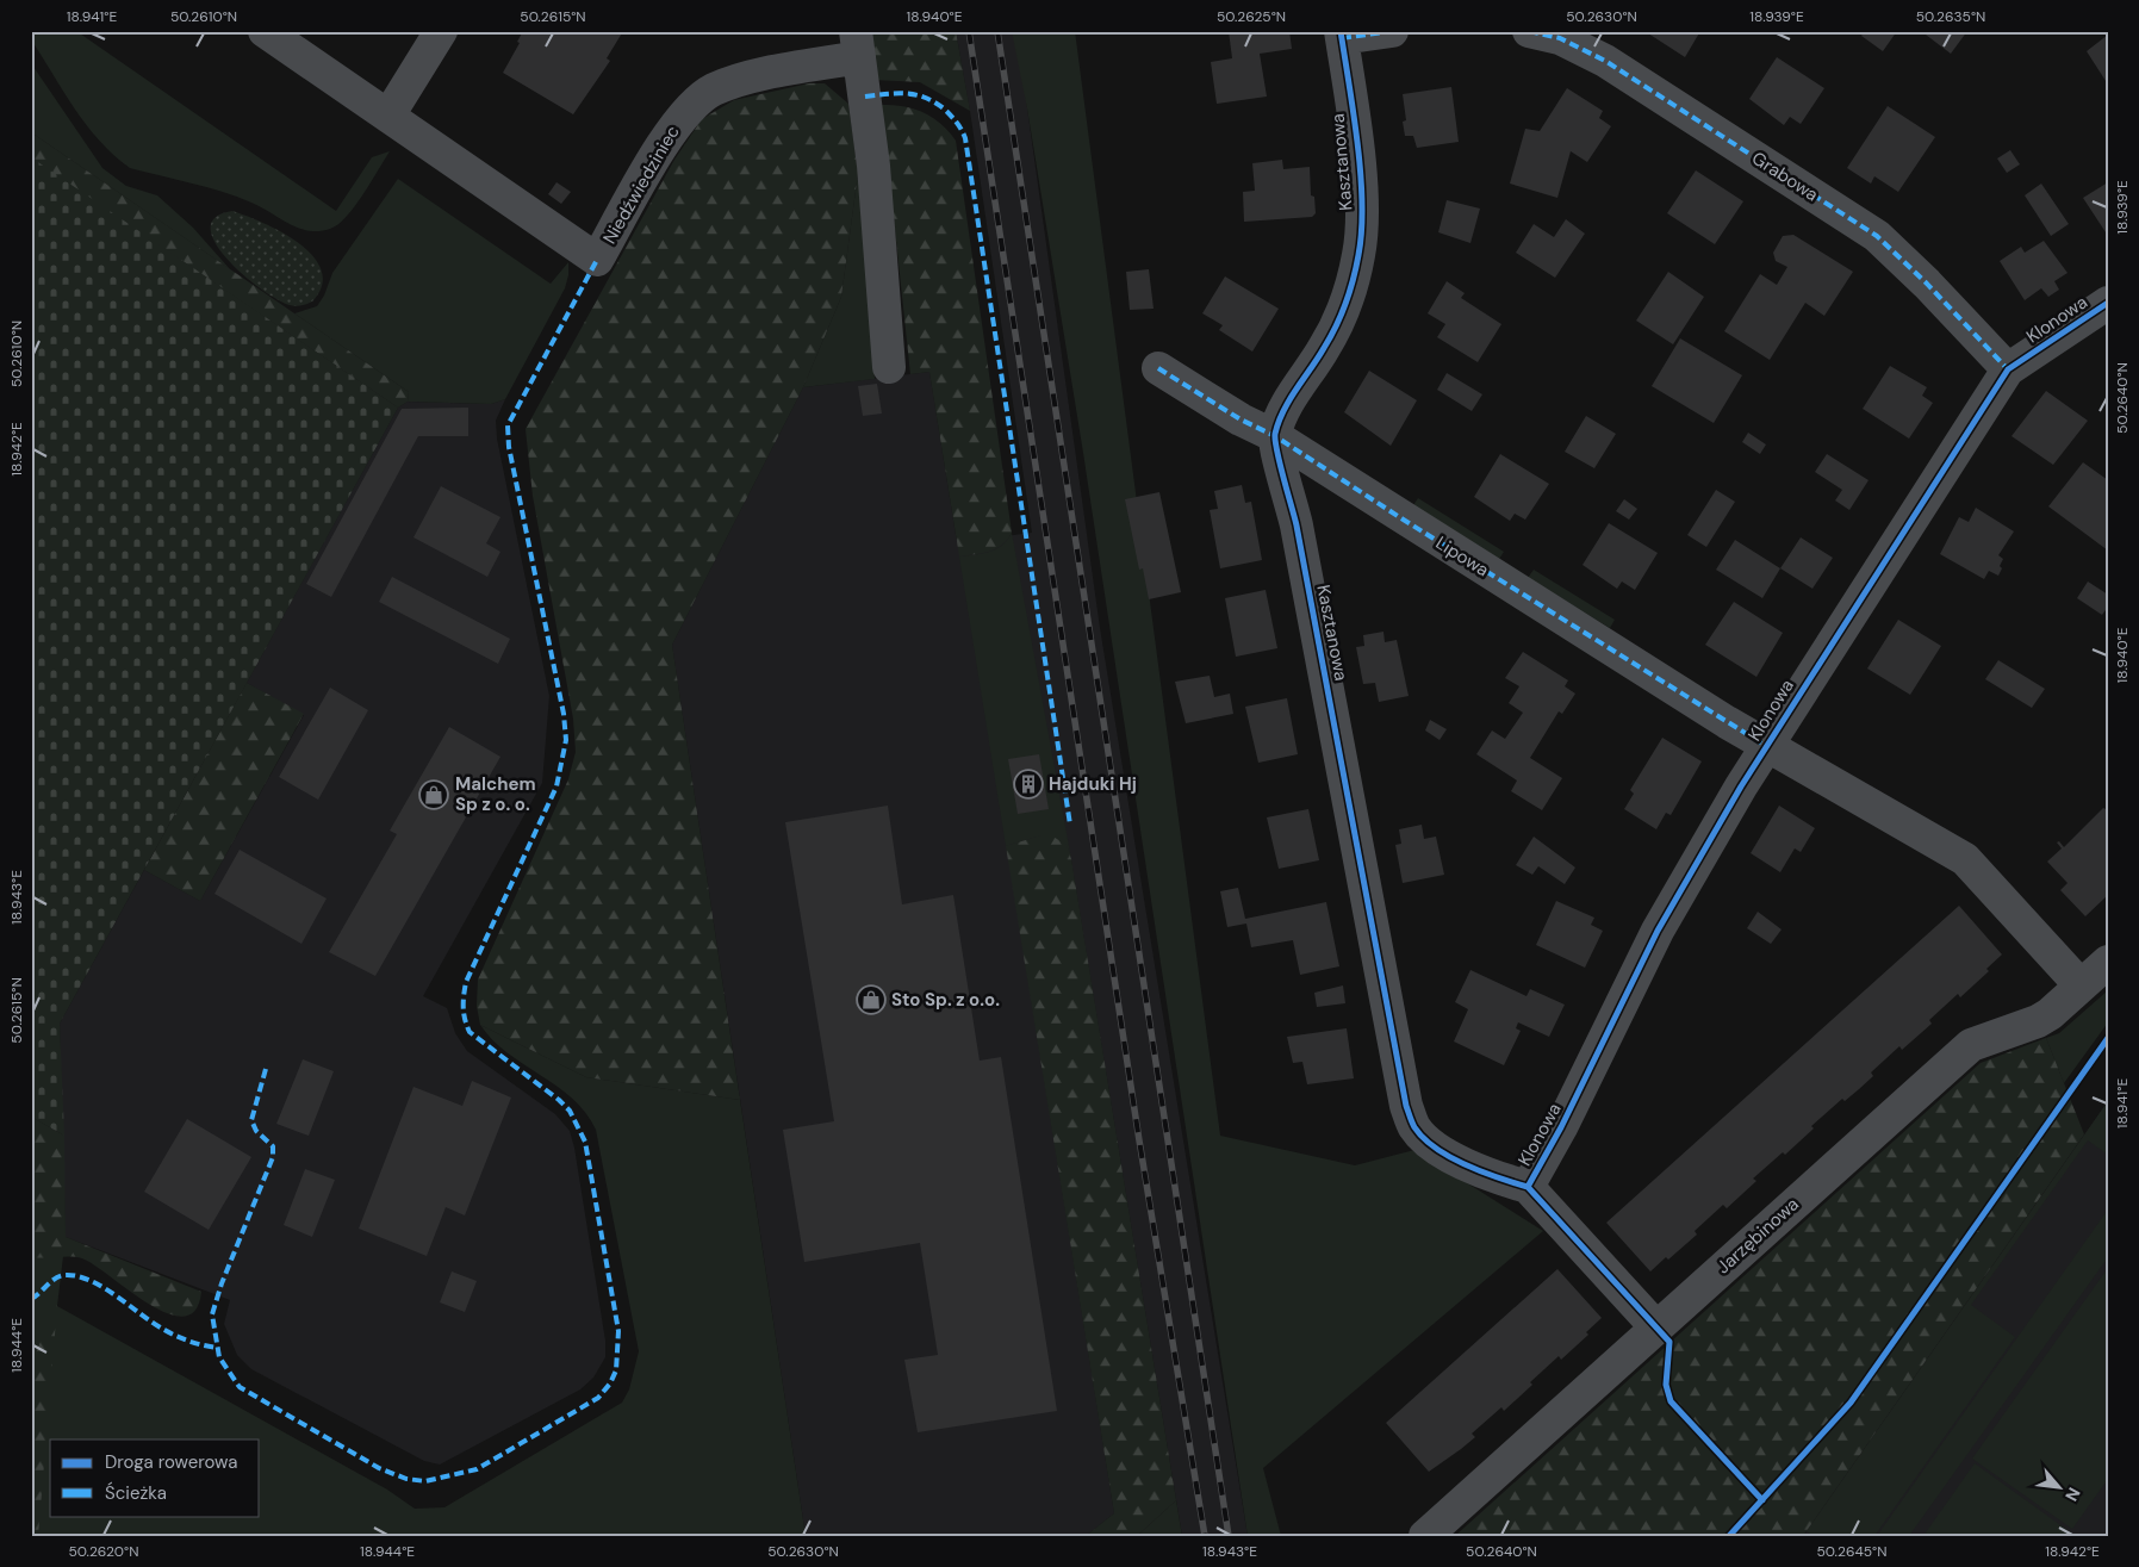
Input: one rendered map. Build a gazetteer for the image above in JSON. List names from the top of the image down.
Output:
{
  "streets": {
    "street": [
      "Kasztanowa",
      "Grabowa",
      "Niedźwiedziniec",
      "Klonowa",
      "Lipowa",
      "Jarzębinowa"
    ]
  },
  "crossings": [
    ["Kasztanowa", "Klonowa"],
    ["Kasztanowa", "Lipowa"],
    ["Grabowa", "Klonowa"],
    ["Klonowa", "Lipowa"],
    ["Lipowa", "Jarzębinowa"]
  ],
  "places": {
    "building": ["Hajduki Hj"],
    "shop": ["Malchem Sp z o. o.", "Sto Sp. z o.o."]
  },
  "legend": ["Droga rowerowa", "Ścieżka"],
  "north": "bottom right",
  "coordinates": [
    "18.941°E",
    "50.2610°N",
    "50.2615°N",
    "18.940°E",
    "50.2625°N",
    "50.2630°N",
    "18.939°E",
    "50.2635°N",
    "50.2640°N",
    "18.942°E",
    "18.943°E",
    "18.944°E",
    "50.2620°N",
    "50.2645°N"
  ]
}
